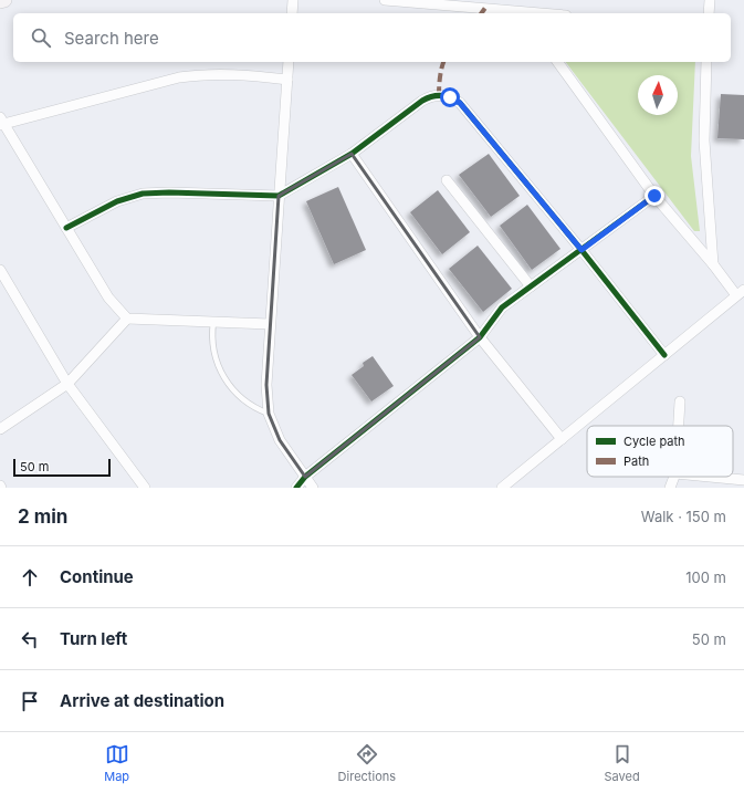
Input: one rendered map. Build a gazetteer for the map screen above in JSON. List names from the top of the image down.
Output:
{
  "legend": ["Cycle path", "Path"],
  "scale_bar": "50 m",
  "north": "top",
  "page": {
    "search": "Search here",
    "scale": "50 m",
    "heading": ["2 min", "Walk · 150 m"],
    "list": [
      ["Continue", "100 m"],
      ["Turn left", "50 m"],
      "Arrive at destination"
    ],
    "nav": ["Map", "Directions", "Saved"]
  }
}
